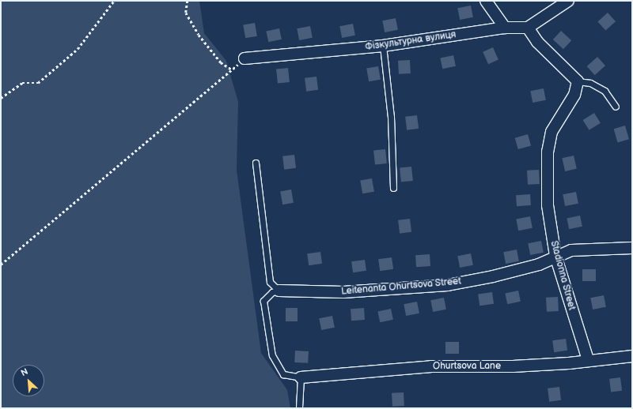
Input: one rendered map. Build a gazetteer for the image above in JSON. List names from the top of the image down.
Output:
{
  "streets": {
    "street": [
      "Фізкультурна вулиця",
      "Stadionna Street",
      "Leitenanta Ohurtsova Street",
      "Ohurtsova Lane"
    ]
  },
  "crossings": [
    ["Stadionna Street", "Leitenanta Ohurtsova Street"],
    ["Stadionna Street", "Ohurtsova Lane"]
  ],
  "north": "top left"
}
